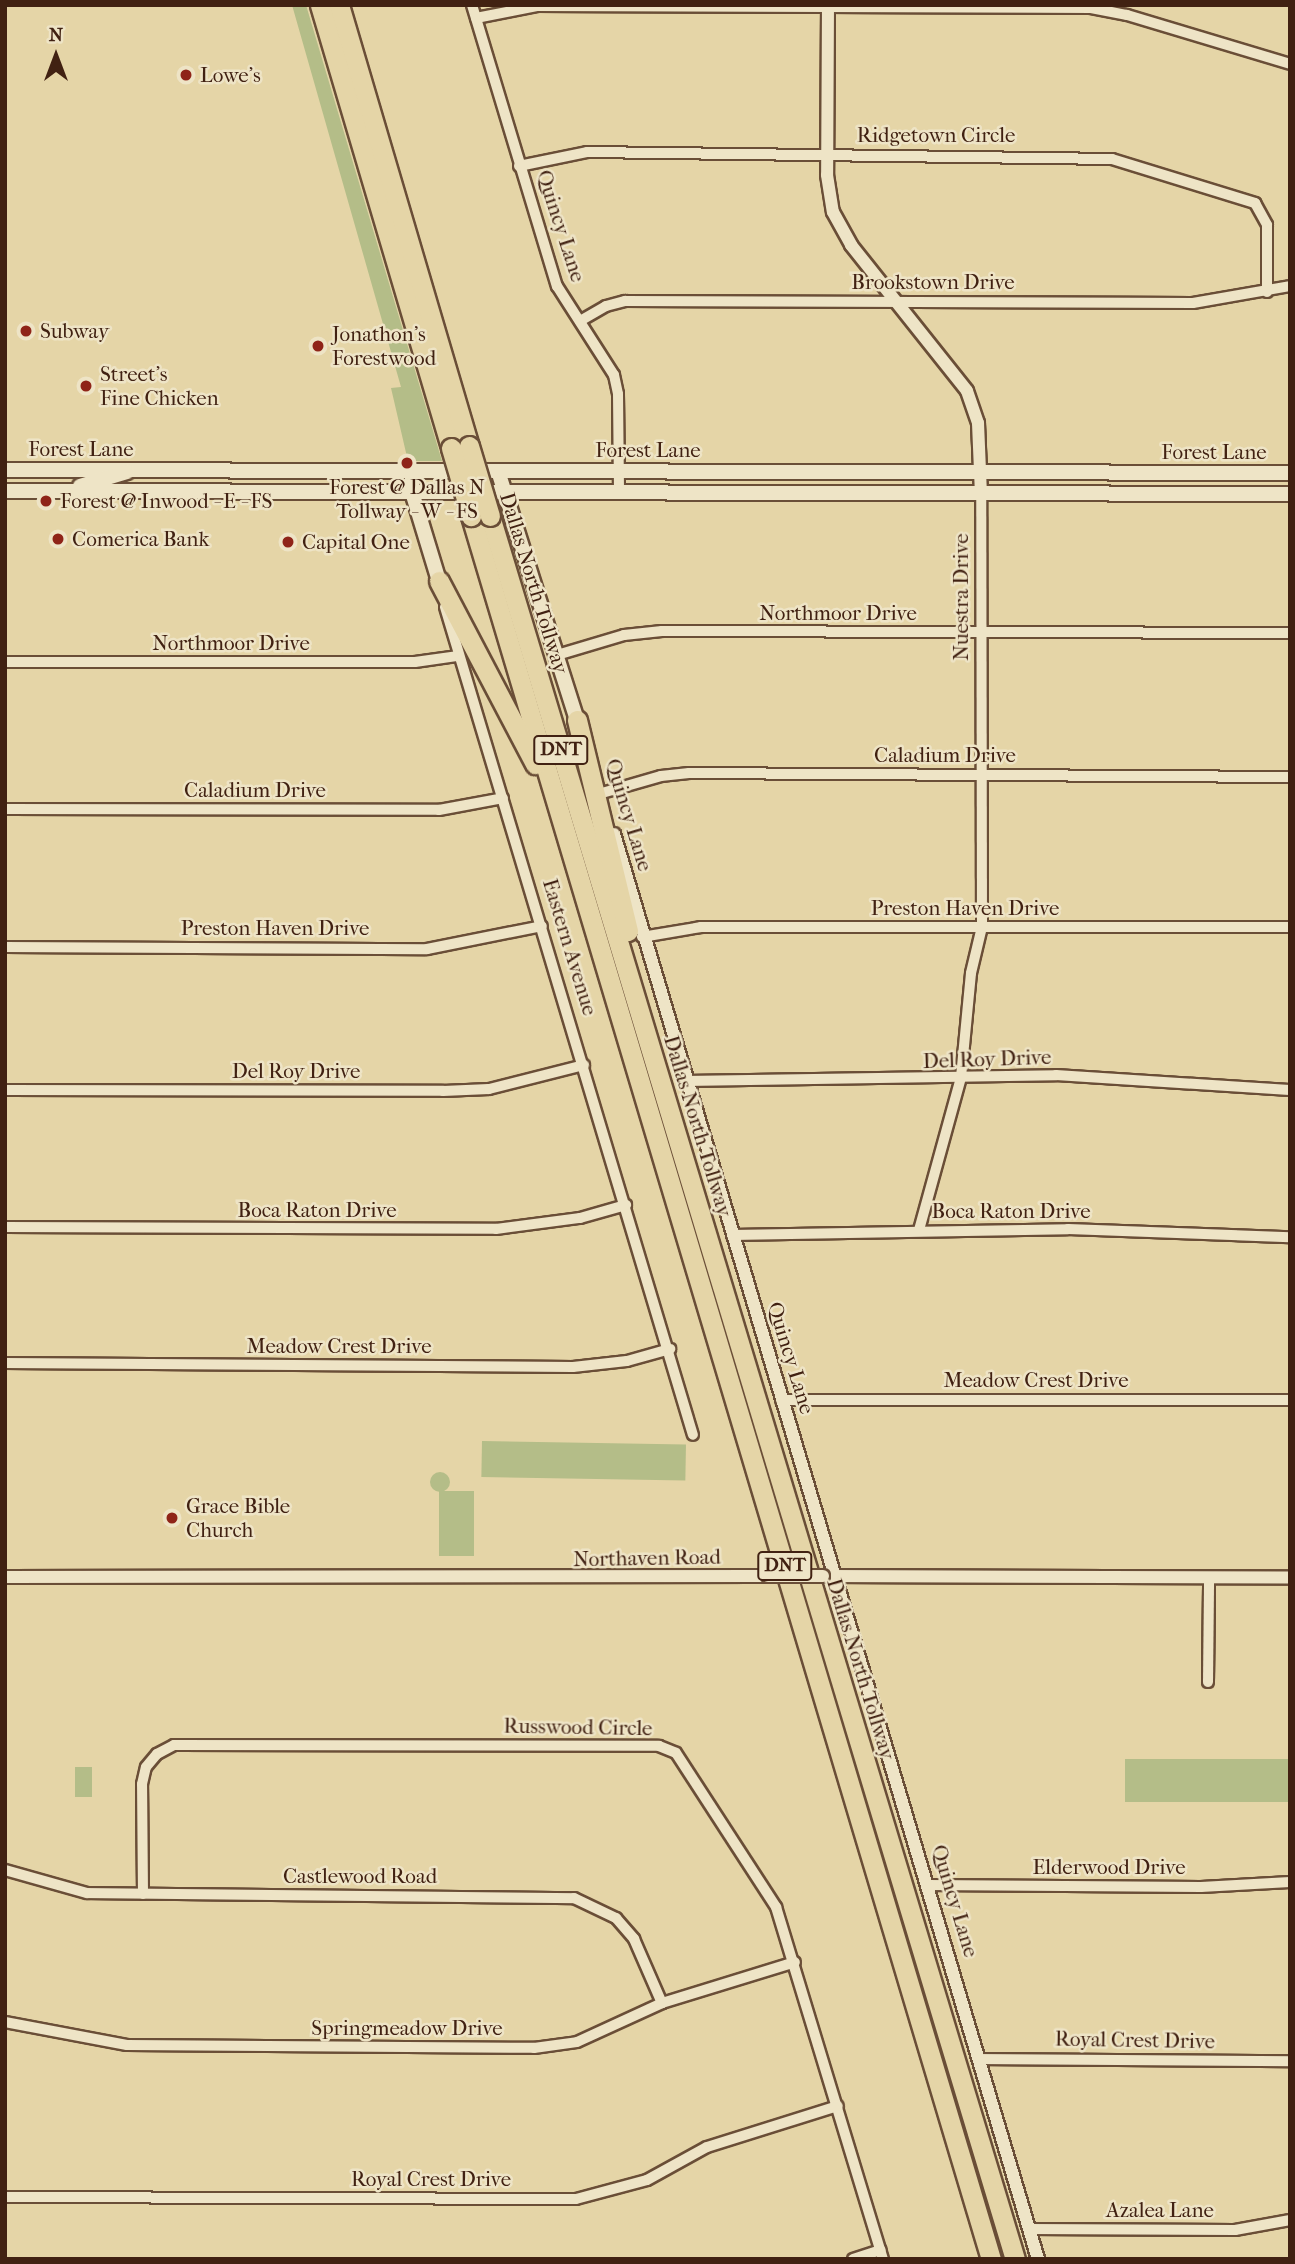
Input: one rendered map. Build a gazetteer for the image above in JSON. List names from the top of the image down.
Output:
{
  "streets": {
    "highway": ["Dallas North Tollway", "DNT"],
    "main road": ["Quincy Lane", "Forest Lane", "Eastern Avenue"],
    "street": [
      "Ridgetown Circle",
      "Brookstown Drive",
      "Nuestra Drive",
      "Northmoor Drive",
      "Caladium Drive",
      "Preston Haven Drive",
      "Del Roy Drive",
      "Boca Raton Drive",
      "Meadow Crest Drive",
      "Northaven Road",
      "Russwood Circle",
      "Elderwood Drive",
      "Castlewood Road",
      "Springmeadow Drive",
      "Royal Crest Drive",
      "Azalea Lane"
    ]
  },
  "crossings": [
    ["Ridgetown Circle", "Quincy Lane"],
    ["Ridgetown Circle", "Brookstown Drive"],
    ["Ridgetown Circle", "Nuestra Drive"],
    ["Quincy Lane", "Brookstown Drive"],
    ["Quincy Lane", "Forest Lane"],
    ["Quincy Lane", "Northmoor Drive"],
    ["Quincy Lane", "Caladium Drive"],
    ["Quincy Lane", "Preston Haven Drive"],
    ["Quincy Lane", "Del Roy Drive"],
    ["Quincy Lane", "Boca Raton Drive"],
    ["Quincy Lane", "Meadow Crest Drive"],
    ["Quincy Lane", "Northaven Road"],
    ["Quincy Lane", "Elderwood Drive"],
    ["Quincy Lane", "Royal Crest Drive"],
    ["Quincy Lane", "Azalea Lane"],
    ["Brookstown Drive", "Nuestra Drive"],
    ["Forest Lane", "Nuestra Drive"],
    ["Forest Lane", "Eastern Avenue"],
    ["Nuestra Drive", "Northmoor Drive"],
    ["Nuestra Drive", "Caladium Drive"],
    ["Nuestra Drive", "Preston Haven Drive"],
    ["Nuestra Drive", "Del Roy Drive"],
    ["Nuestra Drive", "Boca Raton Drive"],
    ["Northmoor Drive", "Eastern Avenue"],
    ["Caladium Drive", "Eastern Avenue"],
    ["Preston Haven Drive", "Eastern Avenue"],
    ["Eastern Avenue", "Del Roy Drive"],
    ["Eastern Avenue", "Boca Raton Drive"],
    ["Eastern Avenue", "Meadow Crest Drive"],
    ["Russwood Circle", "Castlewood Road"],
    ["Russwood Circle", "Springmeadow Drive"],
    ["Russwood Circle", "Royal Crest Drive"],
    ["Castlewood Road", "Springmeadow Drive"]
  ],
  "places": [
    "Lowe's",
    "Subway",
    "Jonathon's Forestwood",
    "Street's Fine Chicken",
    "Forest @ Dallas N Tollway - W - FS",
    "Forest @ Inwood - E - FS",
    "Comerica Bank",
    "Capital One",
    "Grace Bible Church"
  ],
  "north": "top"
}
